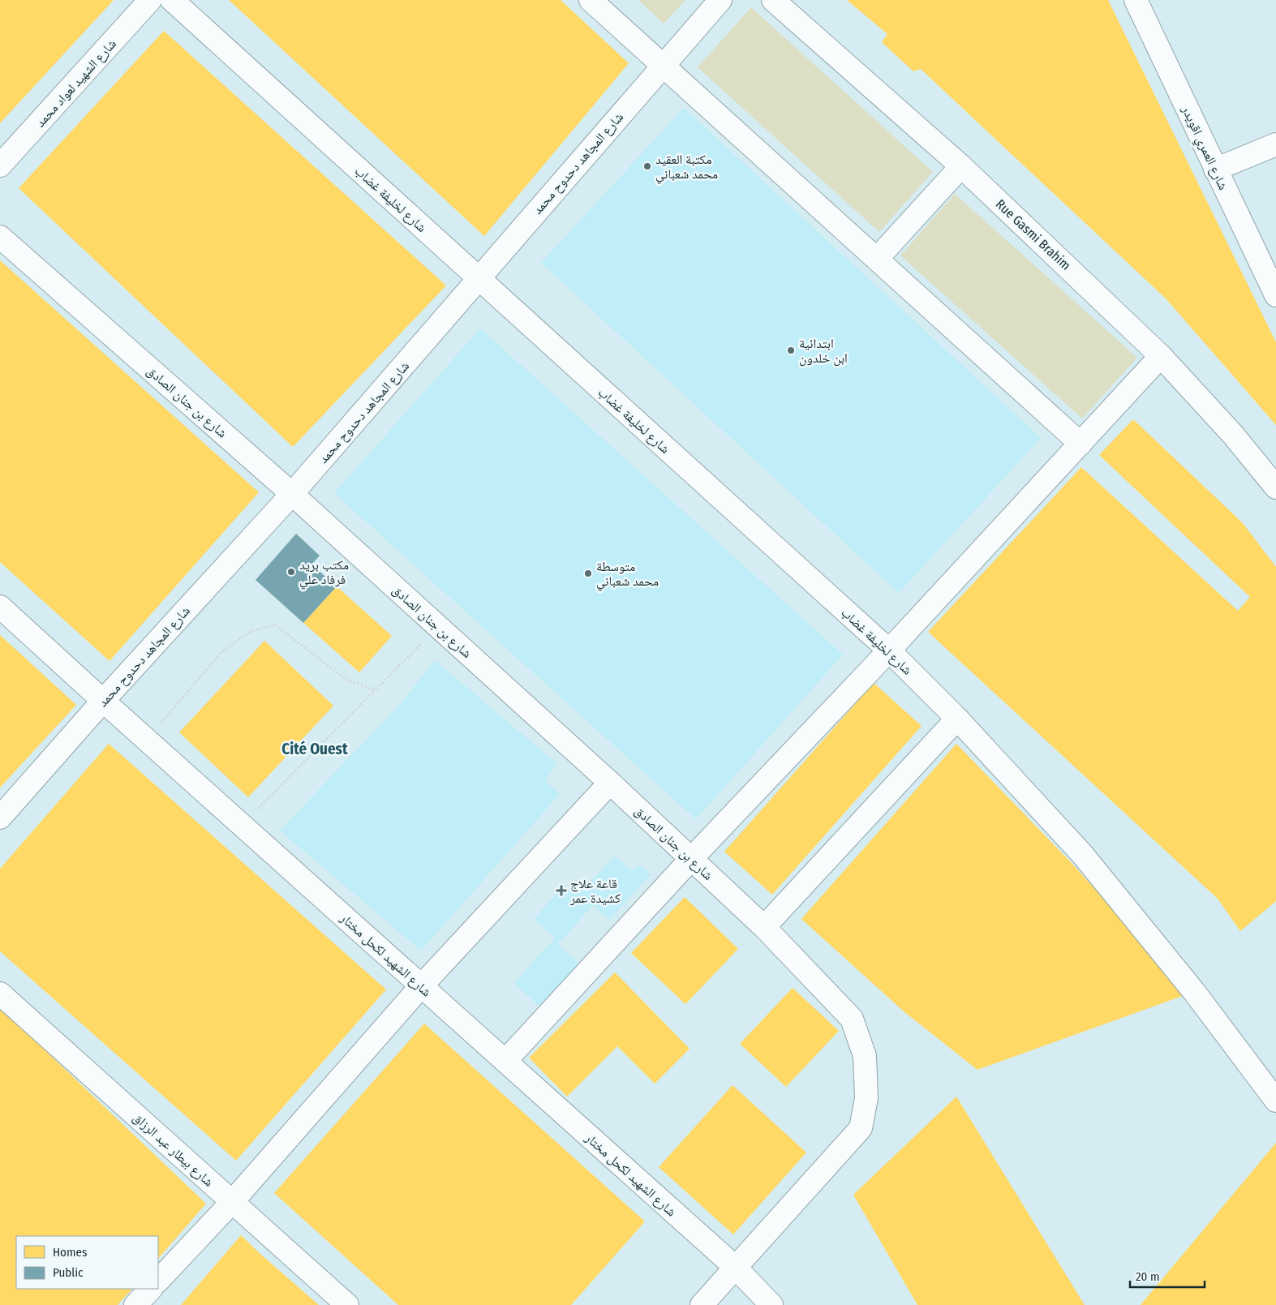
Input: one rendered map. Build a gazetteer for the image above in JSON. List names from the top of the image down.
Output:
{
  "streets": {
    "street": [
      "شارع الشهيد لعواد محمد",
      "شارع العمري اقويدر",
      "شارع المجاهد دحدوح محمد",
      "شارع لخليفة غضاب",
      "Rue Gasmi Brahim",
      "شارع بن جنان الصادق",
      "شارع الشهيد لكحل مختار",
      "شارع بيطار عبد الرزاق"
    ]
  },
  "crossings": [
    ["شارع المجاهد دحدوح محمد", "شارع لخليفة غضاب"],
    ["شارع المجاهد دحدوح محمد", "شارع بن جنان الصادق"],
    ["شارع المجاهد دحدوح محمد", "شارع الشهيد لكحل مختار"],
    ["شارع بن جنان الصادق", "شارع الشهيد لكحل مختار"]
  ],
  "districts": ["Cité Ouest"],
  "places": {
    "other": [
      "مكتبة العقيد محمد شعباني",
      "ابتدائية ابن خلدون",
      "مكتب بريد فرفاد علي",
      "متوسطة محمد شعباني"
    ],
    "health": ["قاعة علاج كشيدة عمر"]
  },
  "legend": ["Homes", "Public"],
  "scale_bar": "20 m"
}
